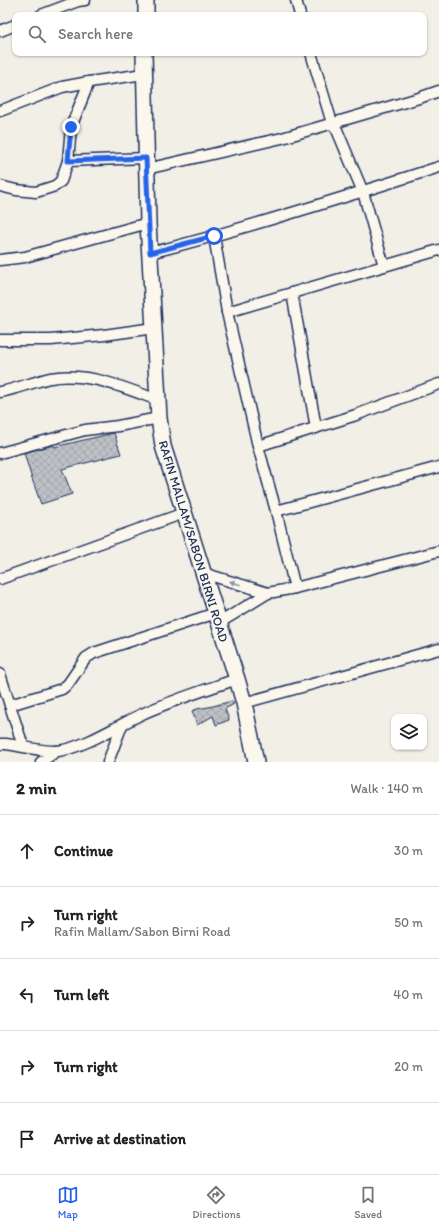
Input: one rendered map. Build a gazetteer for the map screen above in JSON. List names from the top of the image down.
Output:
{
  "streets": {
    "street": ["RAFIN MALLAM/SABON BIRNI ROAD"]
  },
  "page": {
    "search": "Search here",
    "heading": ["2 min", "Walk · 140 m"],
    "list": [
      ["Continue", "30 m"],
      ["Turn right", "Rafin Mallam/Sabon Birni Road", "50 m"],
      ["Turn left", "40 m"],
      ["Turn right", "20 m"],
      "Arrive at destination"
    ],
    "nav": ["Map", "Directions", "Saved"]
  }
}
